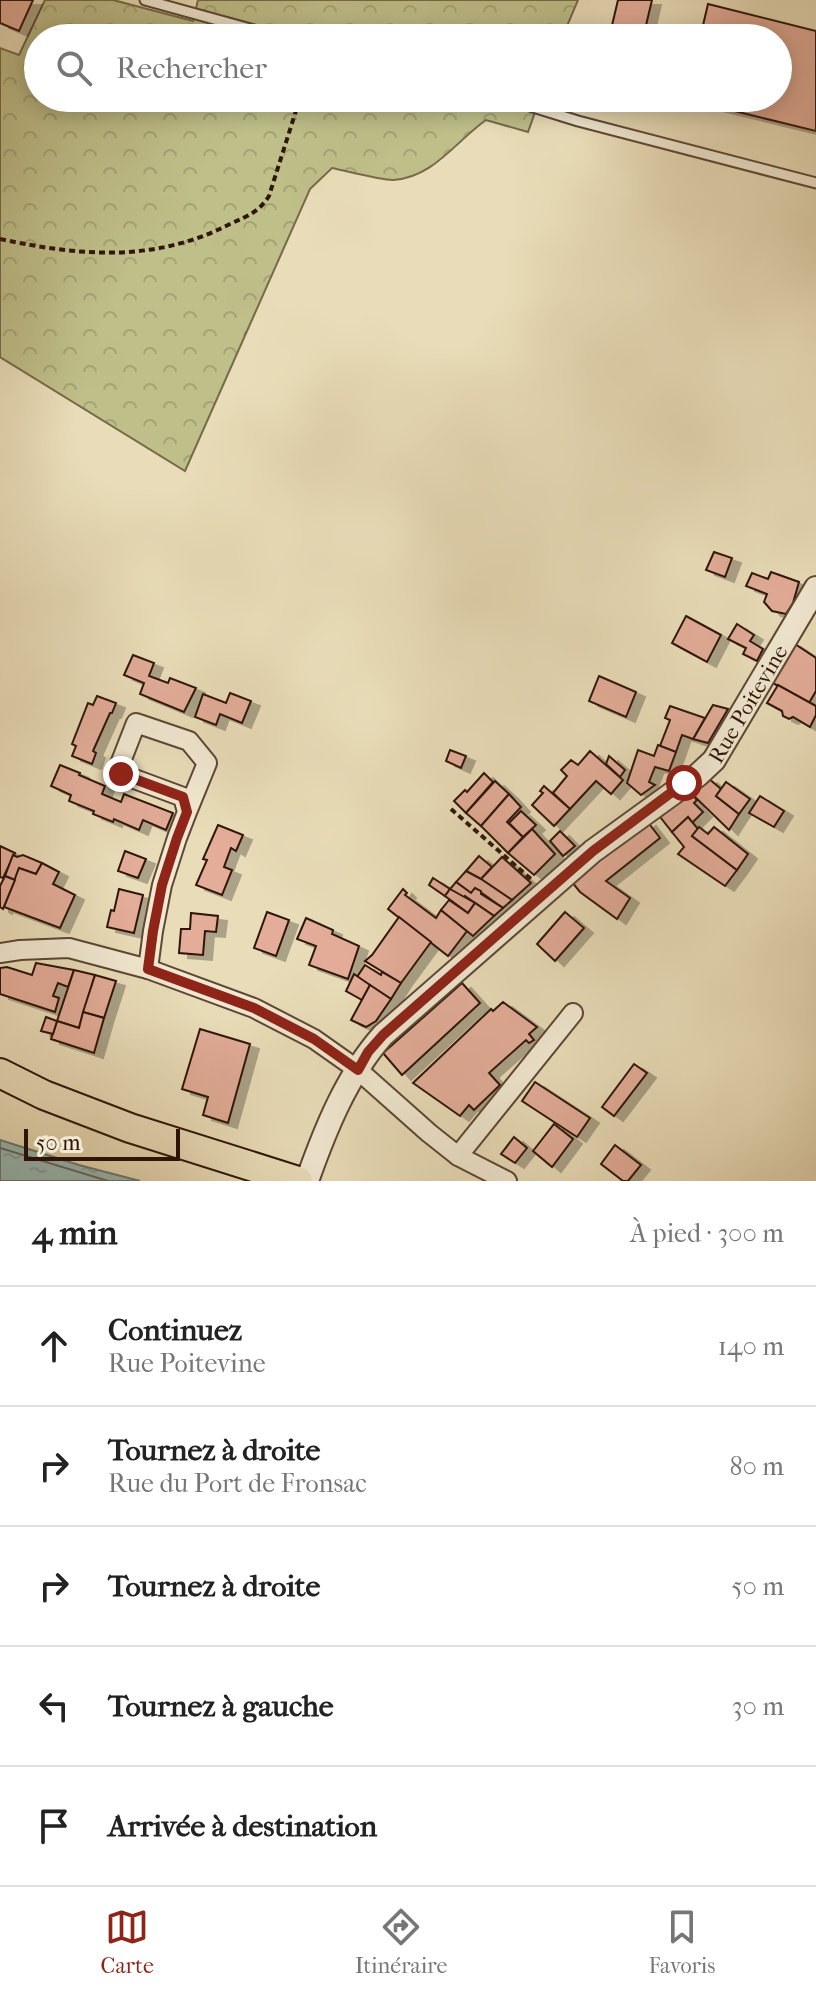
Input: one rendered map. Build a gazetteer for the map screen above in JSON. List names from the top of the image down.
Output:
{
  "streets": {
    "street": ["Rue Poitevine"]
  },
  "scale_bar": "50 m",
  "page": {
    "search": "Rechercher",
    "scale": "50 m",
    "heading": ["4 min", "À pied · 300 m"],
    "list": [
      ["Continuez", "Rue Poitevine", "140 m"],
      ["Tournez à droite", "Rue du Port de Fronsac", "80 m"],
      ["Tournez à droite", "50 m"],
      ["Tournez à gauche", "30 m"],
      "Arrivée à destination"
    ],
    "nav": ["Carte", "Itinéraire", "Favoris"]
  }
}
